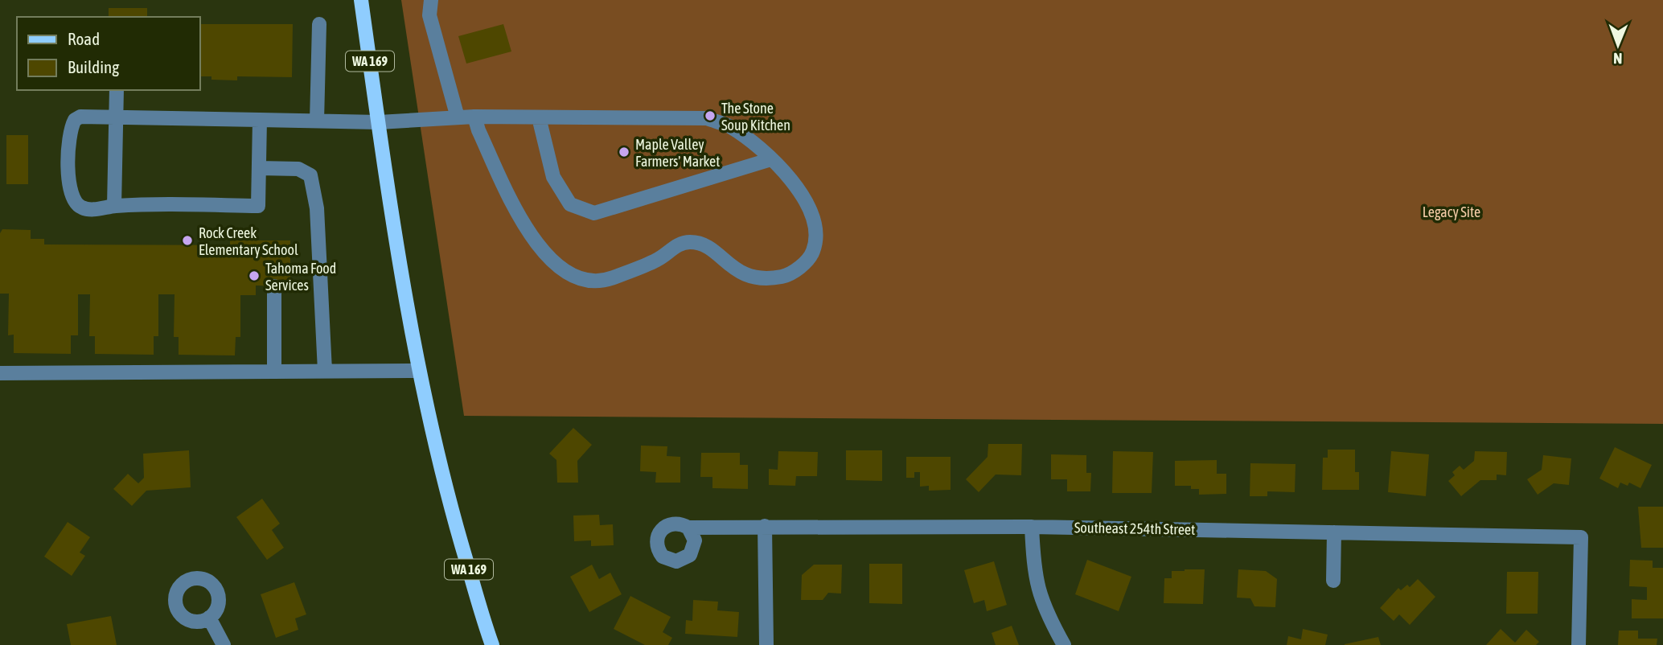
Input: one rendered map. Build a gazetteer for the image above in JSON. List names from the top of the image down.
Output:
{
  "streets": {
    "main road": ["WA 169"],
    "street": ["Southeast 254th Street"]
  },
  "parks": ["Legacy Site"],
  "places": [
    "The Stone Soup Kitchen",
    "Maple Valley Farmers' Market",
    "Rock Creek Elementary School",
    "Tahoma Food Services"
  ],
  "legend": ["Road", "Building"],
  "north": "bottom"
}
